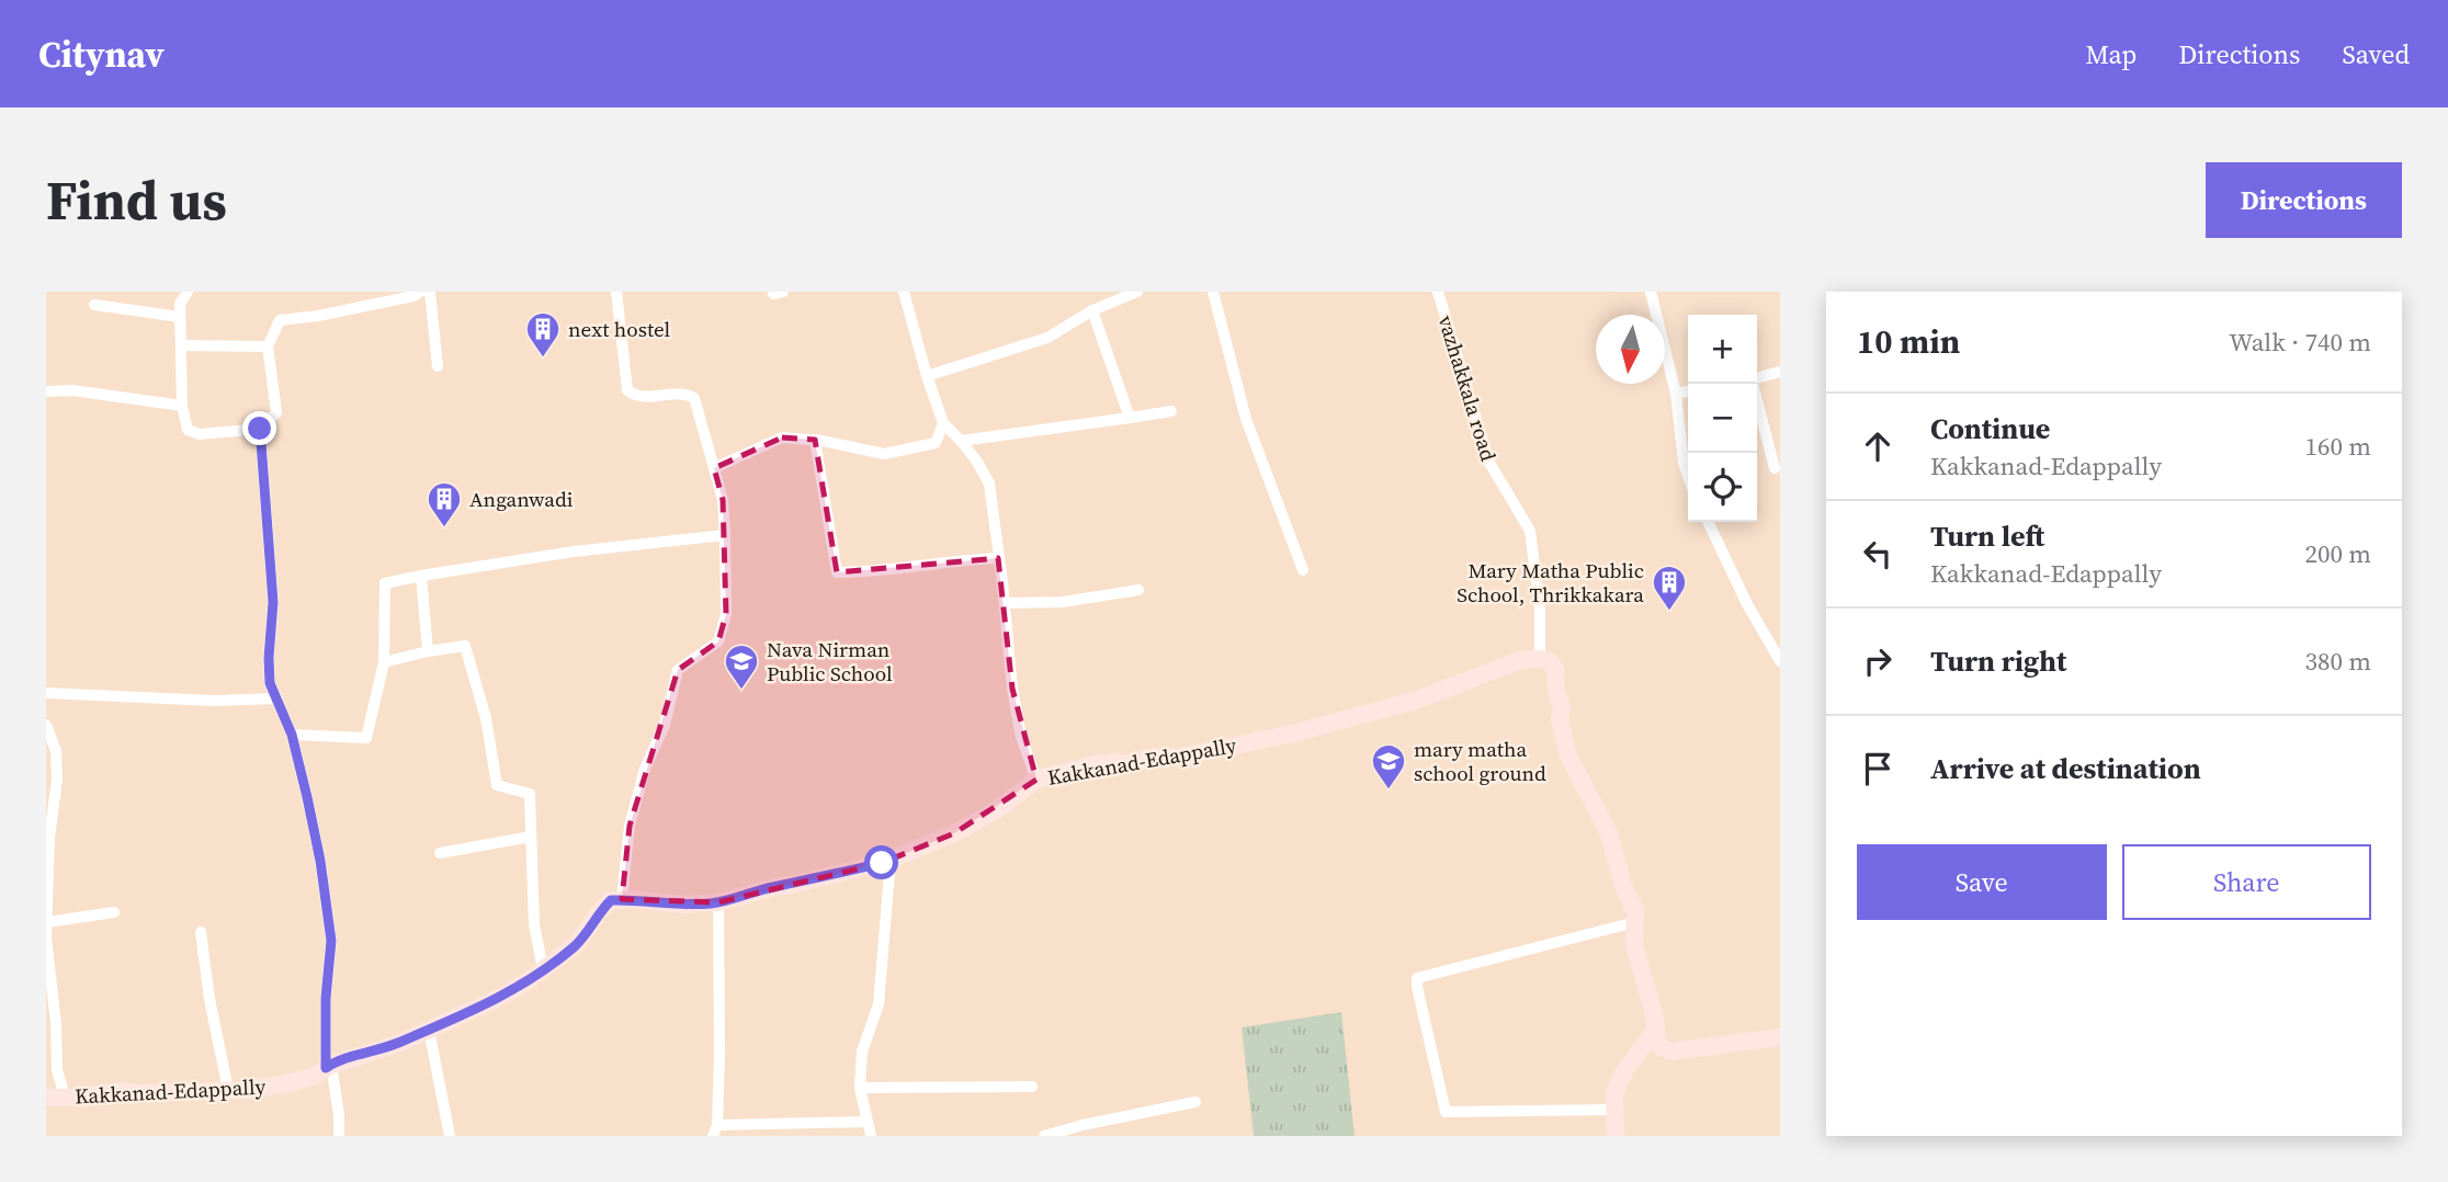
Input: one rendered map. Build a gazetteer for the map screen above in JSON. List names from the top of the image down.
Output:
{
  "streets": {
    "street": ["vazhakkala road", "Kakkanad-Edappally"]
  },
  "crossings": [
    ["vazhakkala road", "Kakkanad-Edappally"]
  ],
  "places": {
    "building": ["next hostel", "Anganwadi", "Mary Matha Public School, Thrikkakara"],
    "school or university": ["Nava Nirman Public School", "mary matha school ground"]
  },
  "north": "bottom",
  "page": {
    "header": "Citynav",
    "nav": ["Map", "Directions", "Saved"],
    "buttons": [
      "Directions",
      ["Save", "Share"]
    ],
    "title": "Find us",
    "heading": ["10 min", "Walk · 740 m"],
    "map_buttons": ["+", "−"],
    "list": [
      ["Continue", "Kakkanad-Edappally", "160 m"],
      ["Turn left", "Kakkanad-Edappally", "200 m"],
      ["Turn right", "380 m"],
      "Arrive at destination"
    ]
  }
}
